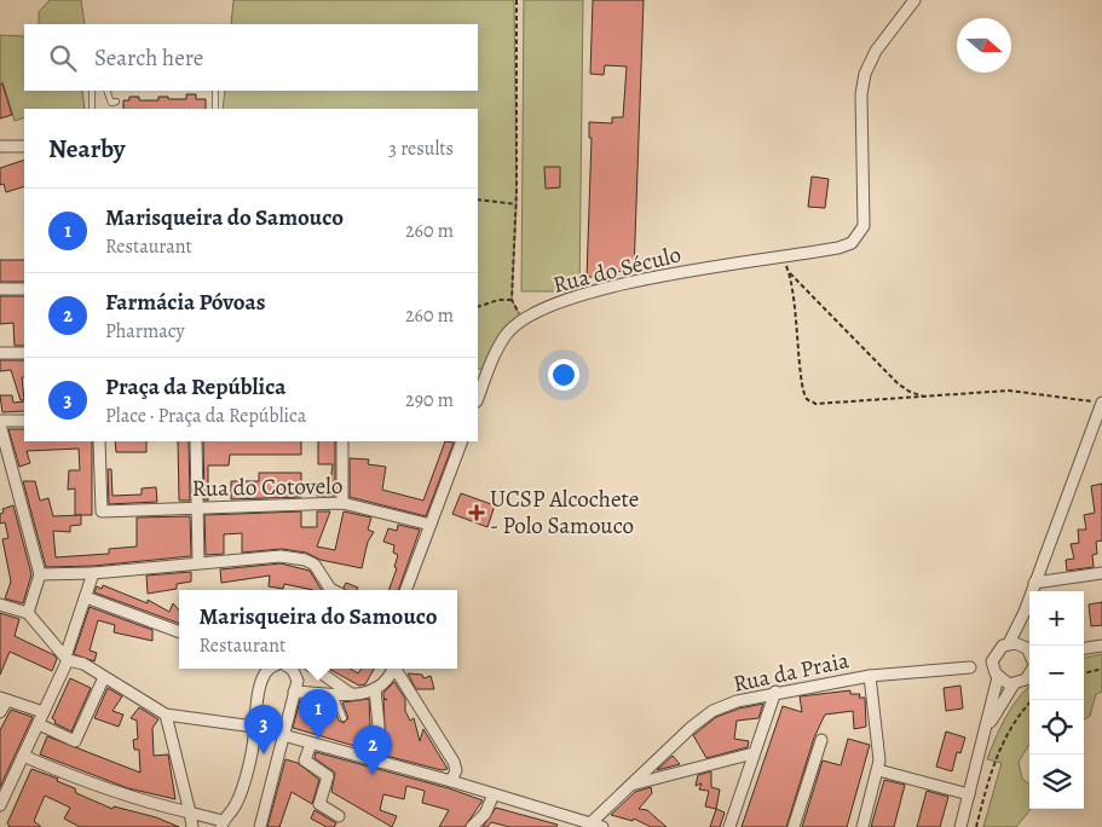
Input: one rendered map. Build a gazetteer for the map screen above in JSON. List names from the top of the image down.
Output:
{
  "streets": {
    "street": ["Rua do Século", "Rua do Cotovelo", "Rua da Praia"]
  },
  "places": {
    "health": ["UCSP Alcochete - Polo Samouco"]
  },
  "north": "right",
  "page": {
    "search": "Search here",
    "heading": ["Nearby", "3 results"],
    "list": [
      {
        "mark": "1",
        "name": "Marisqueira do Samouco",
        "note": "Restaurant",
        "value": "260 m"
      },
      {
        "mark": "2",
        "name": "Farmácia Póvoas",
        "note": "Pharmacy",
        "value": "260 m"
      },
      {
        "mark": "3",
        "name": "Praça da República",
        "note": "Place · Praça da República",
        "value": "290 m"
      }
    ],
    "popup": ["Marisqueira do Samouco", "Restaurant"],
    "map_buttons": ["+", "−"],
    "pins": ["1", "3", "2"]
  }
}
